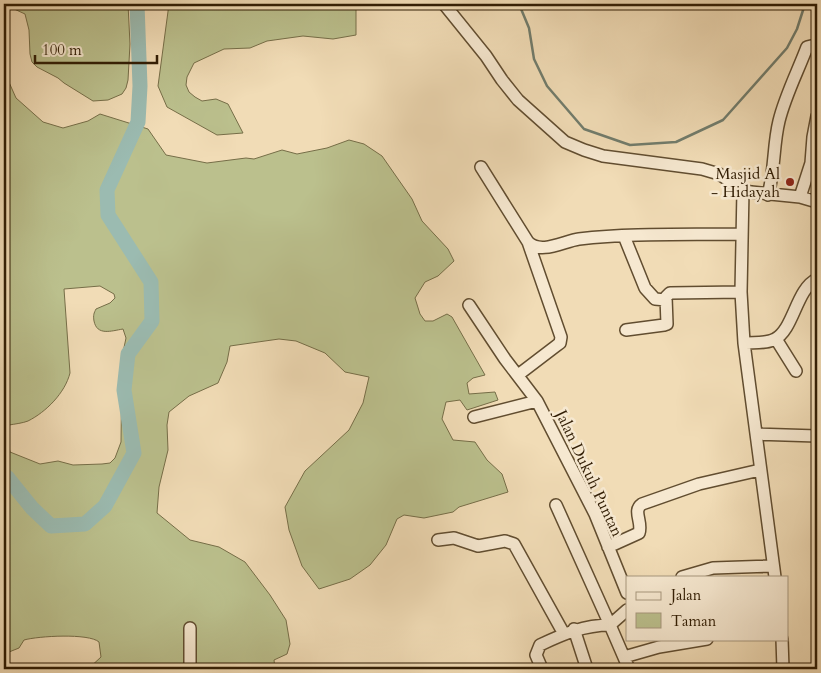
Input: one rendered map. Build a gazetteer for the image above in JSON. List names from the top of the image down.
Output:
{
  "streets": {
    "street": ["Jalan Dukuh Puntan"]
  },
  "places": ["Masjid Al - Hidayah"],
  "legend": ["Jalan", "Taman"],
  "scale_bar": "100 m"
}
